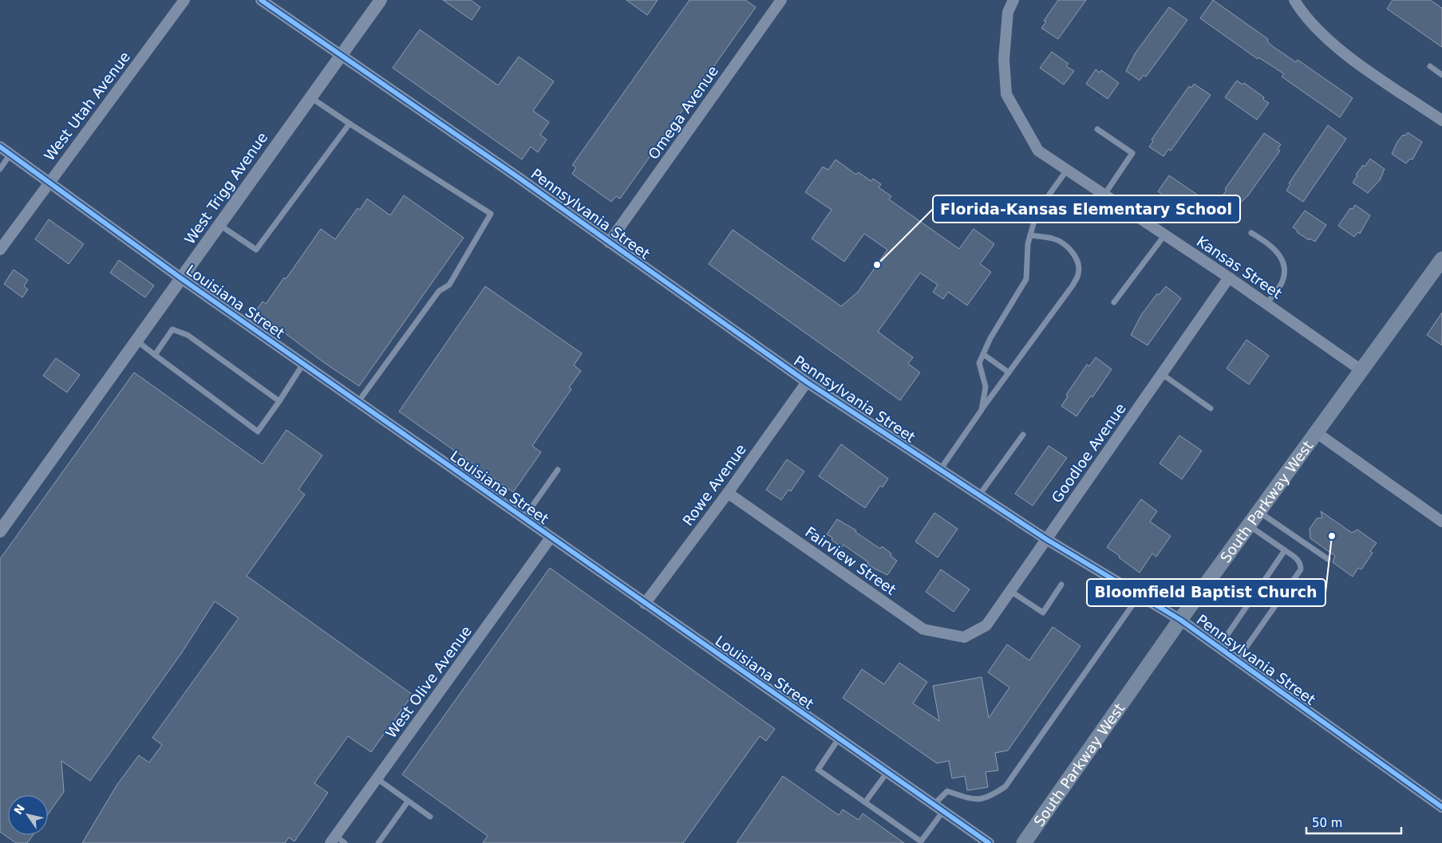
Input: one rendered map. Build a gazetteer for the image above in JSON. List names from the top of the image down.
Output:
{
  "streets": {
    "main road": ["South Parkway West"],
    "street": [
      "West Utah Avenue",
      "Omega Avenue",
      "West Trigg Avenue",
      "Pennsylvania Street",
      "Kansas Street",
      "Louisiana Street",
      "Goodloe Avenue",
      "Rowe Avenue",
      "Fairview Street",
      "West Olive Avenue"
    ]
  },
  "crossings": [
    ["West Utah Avenue", "Louisiana Street"],
    ["Omega Avenue", "Pennsylvania Street"],
    ["West Trigg Avenue", "Pennsylvania Street"],
    ["West Trigg Avenue", "Louisiana Street"],
    ["Pennsylvania Street", "Goodloe Avenue"],
    ["Pennsylvania Street", "Rowe Avenue"],
    ["Pennsylvania Street", "South Parkway West"],
    ["Kansas Street", "Goodloe Avenue"],
    ["Kansas Street", "South Parkway West"],
    ["Louisiana Street", "Rowe Avenue"],
    ["Louisiana Street", "West Olive Avenue"],
    ["Goodloe Avenue", "Fairview Street"],
    ["Rowe Avenue", "Fairview Street"]
  ],
  "places": ["Florida-Kansas Elementary School", "Bloomfield Baptist Church"],
  "scale_bar": "50 m",
  "north": "top left"
}
